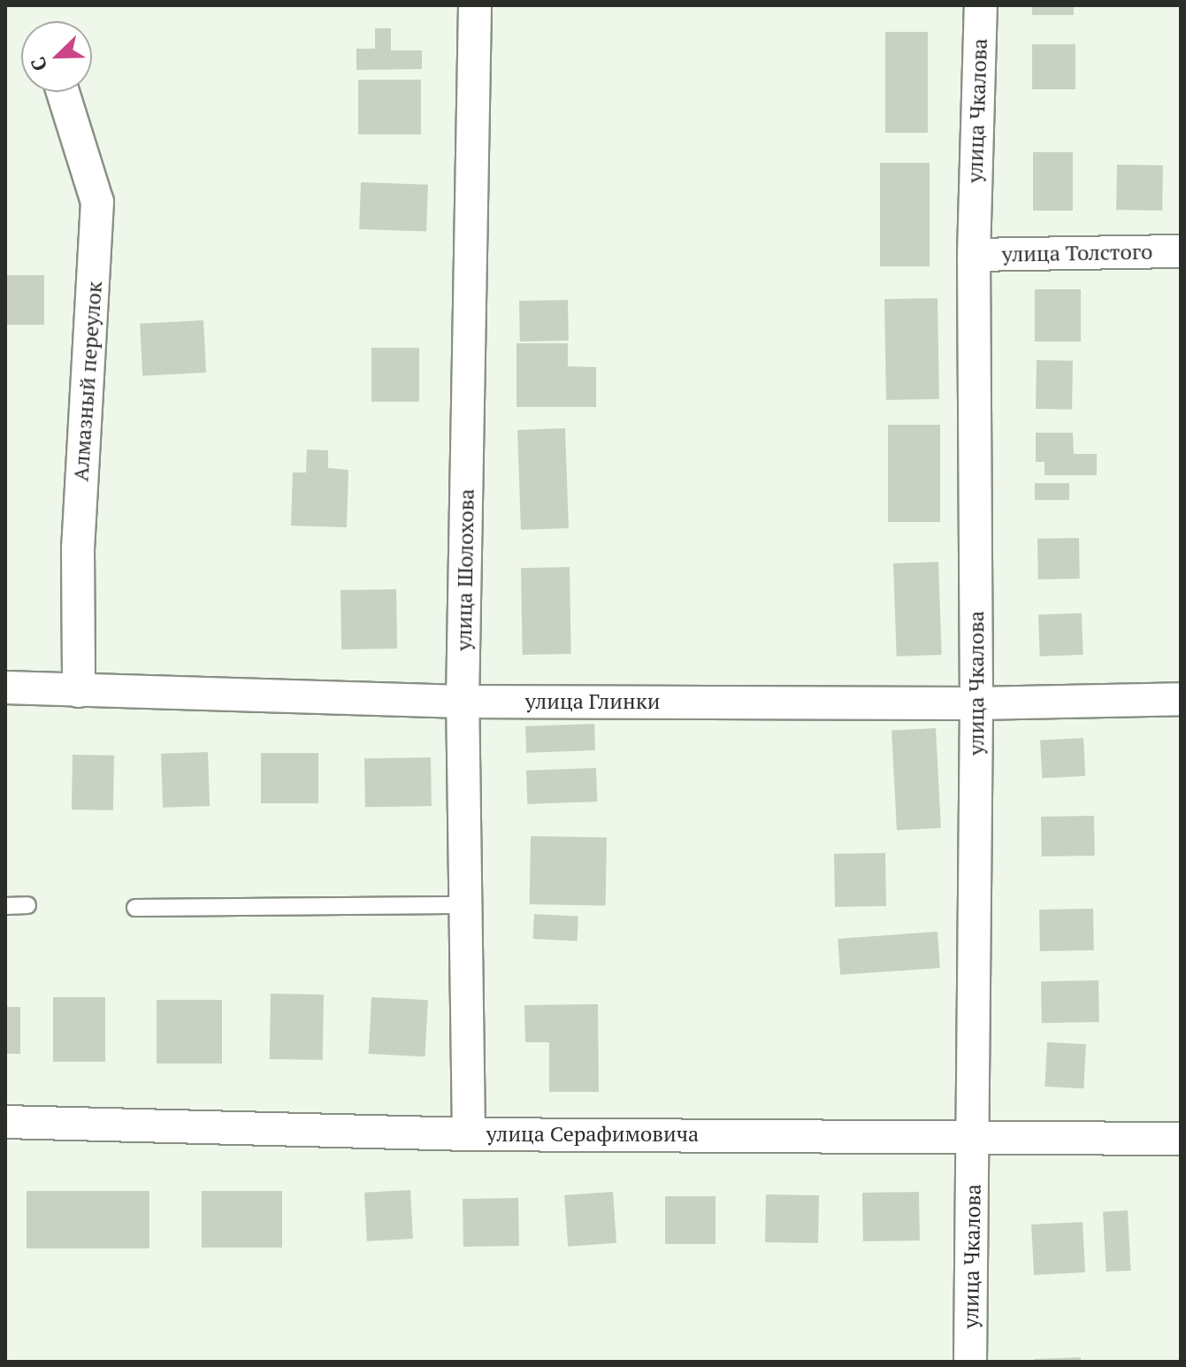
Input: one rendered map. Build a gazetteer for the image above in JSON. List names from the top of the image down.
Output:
{
  "streets": {
    "street": [
      "улица Чкалова",
      "улица Толстого",
      "Алмазный переулок",
      "улица Шолохова",
      "улица Глинки",
      "улица Серафимовича"
    ]
  },
  "crossings": [
    ["улица Чкалова", "улица Толстого"],
    ["улица Чкалова", "улица Глинки"],
    ["улица Чкалова", "улица Серафимовича"],
    ["Алмазный переулок", "улица Глинки"],
    ["улица Шолохова", "улица Глинки"],
    ["улица Шолохова", "улица Серафимовича"]
  ],
  "north": "bottom left"
}
